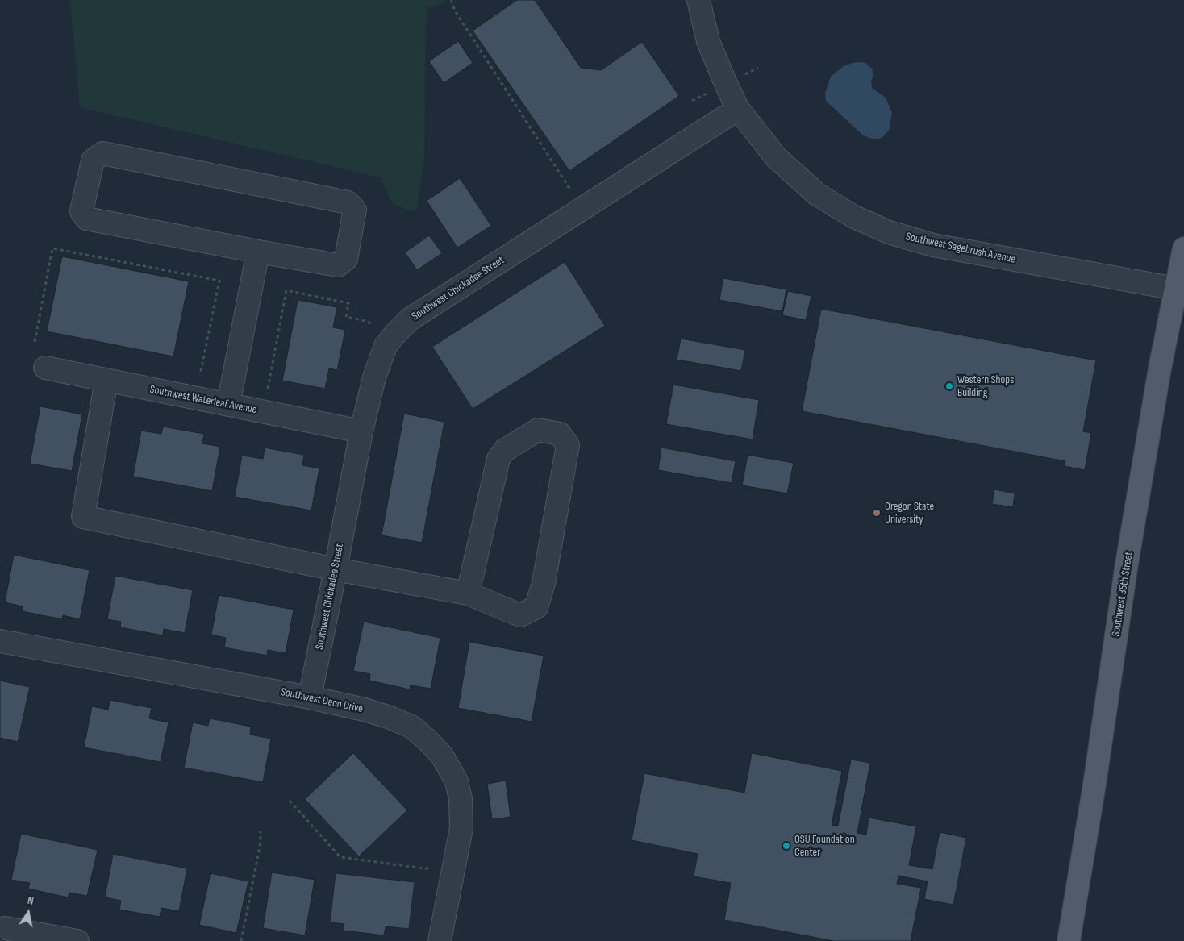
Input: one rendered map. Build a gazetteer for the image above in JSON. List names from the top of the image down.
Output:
{
  "streets": {
    "main road": ["Southwest 35th Street"],
    "street": [
      "Southwest Sagebrush Avenue",
      "Southwest Chickadee Street",
      "Southwest Waterleaf Avenue",
      "Southwest Deon Drive"
    ]
  },
  "crossings": [
    ["Southwest Sagebrush Avenue", "Southwest Chickadee Street"],
    ["Southwest Sagebrush Avenue", "Southwest 35th Street"],
    ["Southwest Chickadee Street", "Southwest Waterleaf Avenue"],
    ["Southwest Chickadee Street", "Southwest Deon Drive"]
  ],
  "places": ["Western Shops Building", "Oregon State University", "OSU Foundation Center"],
  "north": "top"
}
